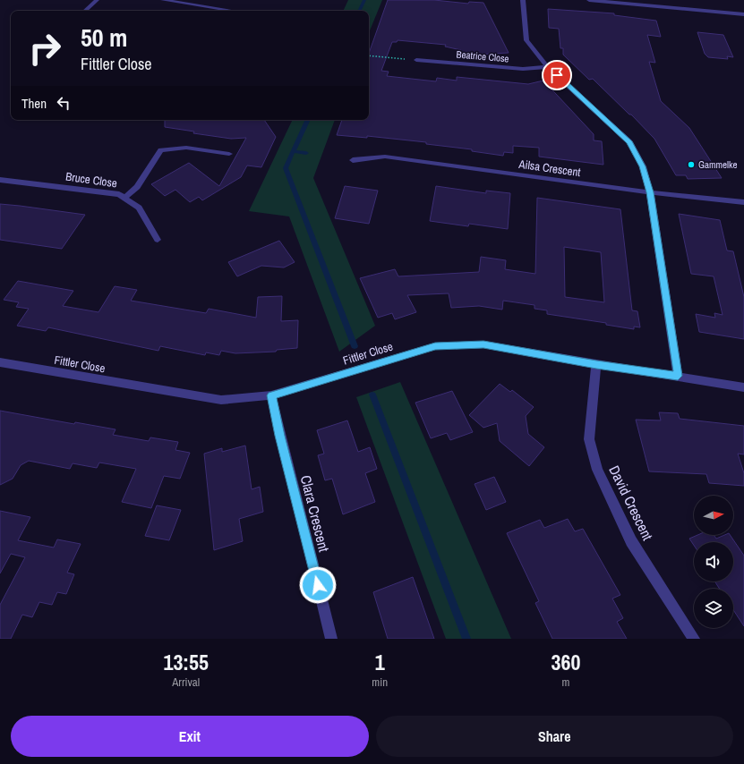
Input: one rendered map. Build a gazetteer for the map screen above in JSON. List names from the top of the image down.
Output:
{
  "streets": {
    "street": [
      "Beatrice Close",
      "Ailsa Crescent",
      "Bruce Close",
      "Fittler Close",
      "David Crescent",
      "Clara Crescent"
    ]
  },
  "crossings": [
    ["Fittler Close", "David Crescent"],
    ["Fittler Close", "Clara Crescent"]
  ],
  "places": ["Gammelke"],
  "north": "right",
  "page": {
    "turn": ["50 m", "Fittler Close"],
    "then": "Then",
    "eta": [
      "13:55",
      "Arrival",
      "1",
      "min",
      "360",
      "m"
    ],
    "buttons": ["Exit", "Share"]
  }
}
